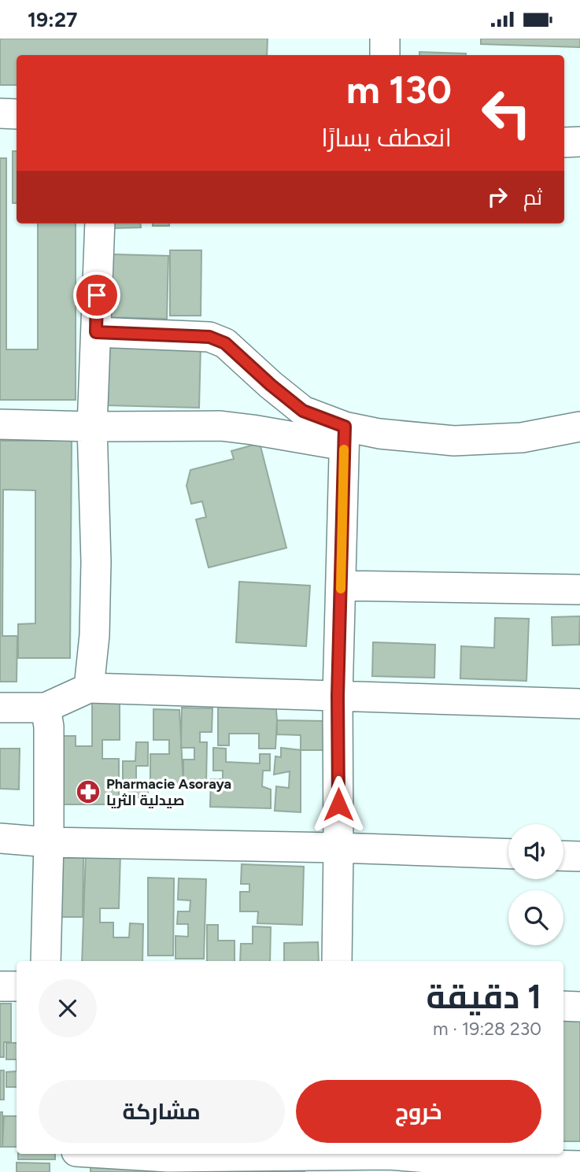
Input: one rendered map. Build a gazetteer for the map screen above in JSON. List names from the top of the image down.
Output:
{
  "places": {
    "pharmacy": ["Pharmacie Asoraya صيدلية الثريا"]
  },
  "page": {
    "status": "19:27",
    "turn": ["130 m", "انعطف يسارًا"],
    "then": "ثم",
    "heading": ["1 دقيقة", "230 m · 19:28"],
    "buttons": ["خروج", "مشاركة"]
  }
}
